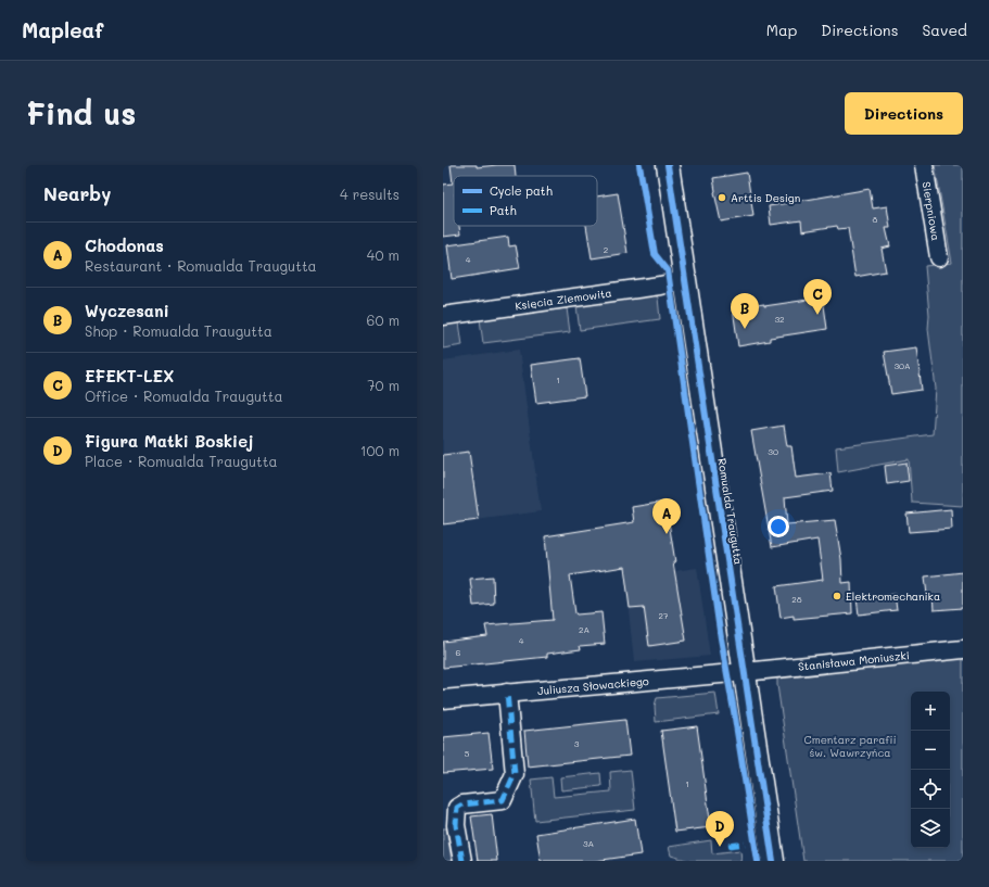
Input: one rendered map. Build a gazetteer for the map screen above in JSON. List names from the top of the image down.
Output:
{
  "streets": {
    "street": [
      "Sierpniowa",
      "Księcia Ziemowita",
      "Romualda Traugutta",
      "Stanisława Moniuszki",
      "Juliusza Słowackiego"
    ]
  },
  "crossings": [
    ["Księcia Ziemowita", "Romualda Traugutta"],
    ["Romualda Traugutta", "Stanisława Moniuszki"],
    ["Romualda Traugutta", "Juliusza Słowackiego"],
    ["Stanisława Moniuszki", "Juliusza Słowackiego"]
  ],
  "parks": ["Cmentarz parafii św. Wawrzyńca"],
  "places": ["Arttis Design", "Elektromechanika"],
  "house_numbers": [
    "8",
    "2",
    "4",
    "32",
    "30A",
    "1",
    "30",
    "28",
    "27",
    "2A",
    "4",
    "6",
    "3",
    "5",
    "1",
    "3A"
  ],
  "legend": ["Cycle path", "Path"],
  "page": {
    "header": "Mapleaf",
    "nav": ["Map", "Directions", "Saved"],
    "buttons": "Directions",
    "title": "Find us",
    "heading": ["Nearby", "4 results"],
    "list": [
      {
        "mark": "A",
        "name": "Chodonas",
        "note": "Restaurant · Romualda Traugutta",
        "value": "40 m"
      },
      {
        "mark": "B",
        "name": "Wyczesani",
        "note": "Shop · Romualda Traugutta",
        "value": "60 m"
      },
      {
        "mark": "C",
        "name": "EFEKT-LEX",
        "note": "Office · Romualda Traugutta",
        "value": "70 m"
      },
      {
        "mark": "D",
        "name": "Figura Matki Boskiej",
        "note": "Place · Romualda Traugutta",
        "value": "100 m"
      }
    ],
    "pins": [
      "C",
      "B",
      "A",
      "D"
    ],
    "map_buttons": ["+", "−"]
  }
}
